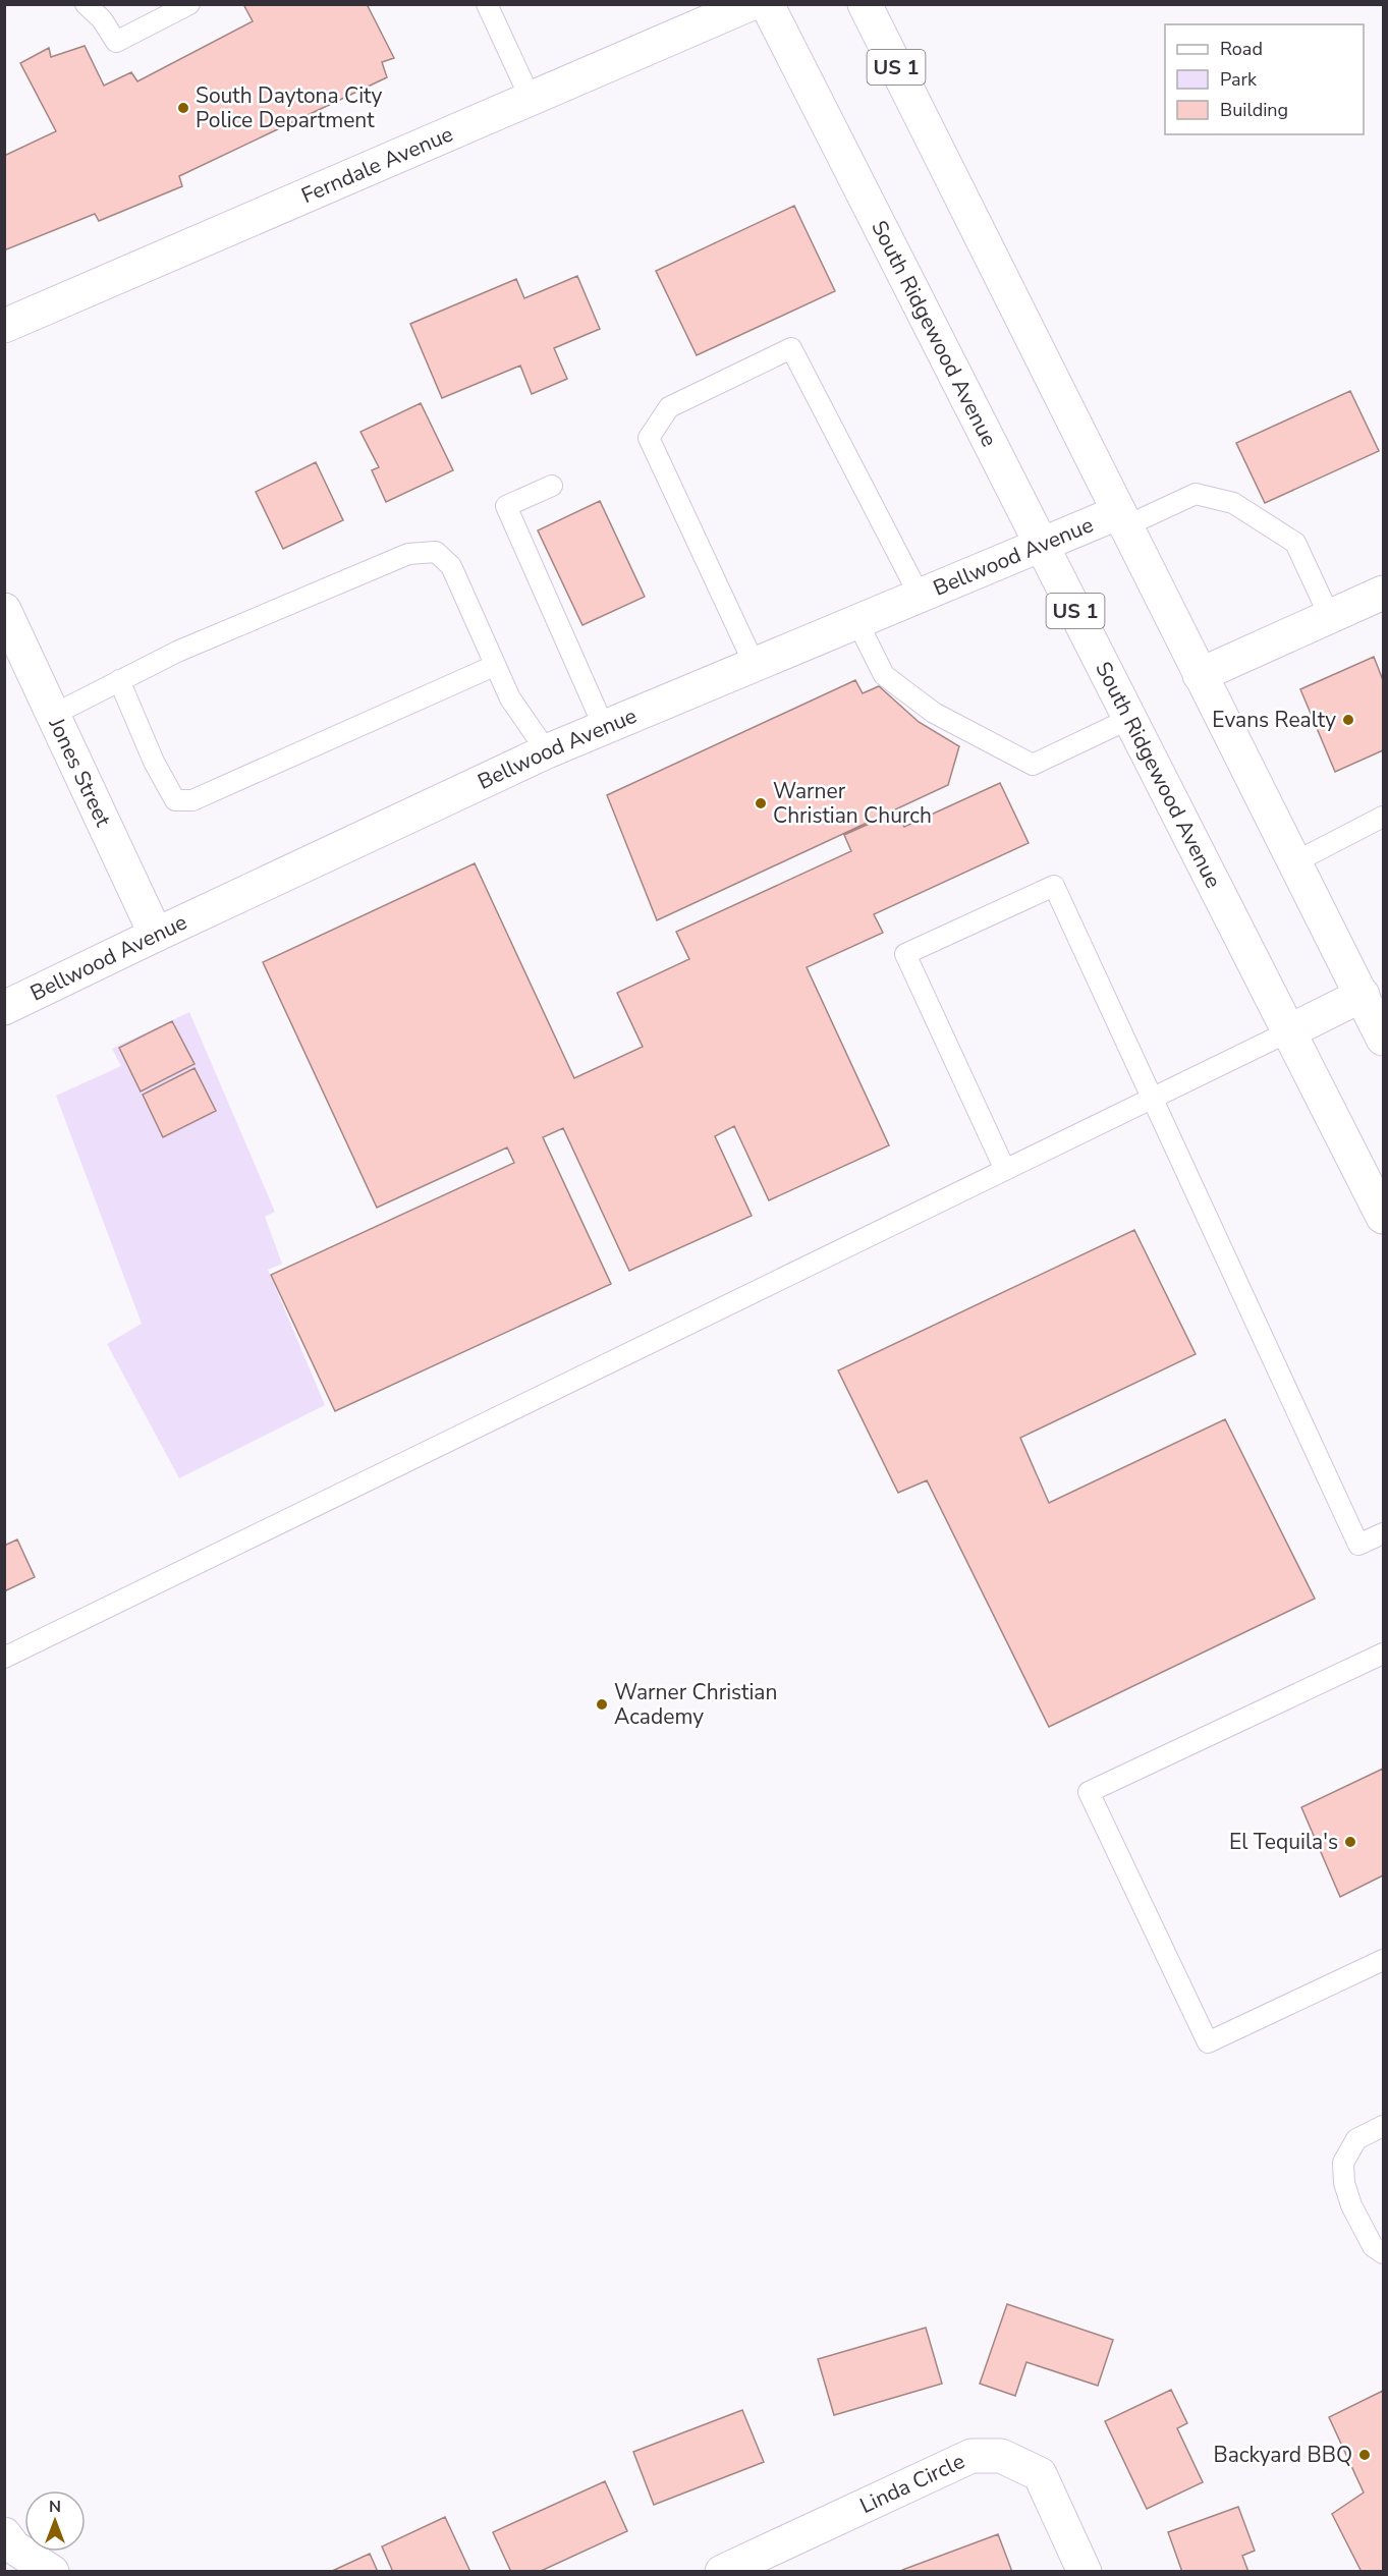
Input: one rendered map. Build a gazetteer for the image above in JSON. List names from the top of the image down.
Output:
{
  "streets": {
    "street": [
      "US 1",
      "Ferndale Avenue",
      "South Ridgewood Avenue",
      "Bellwood Avenue",
      "Jones Street",
      "Linda Circle"
    ]
  },
  "crossings": [
    ["US 1", "Bellwood Avenue"],
    ["South Ridgewood Avenue", "Bellwood Avenue"],
    ["Bellwood Avenue", "Jones Street"]
  ],
  "places": [
    "South Daytona City Police Department",
    "Evans Realty",
    "Warner Christian Church",
    "Warner Christian Academy",
    "El Tequila's",
    "Backyard BBQ"
  ],
  "legend": ["Road", "Park", "Building"],
  "north": "top"
}
